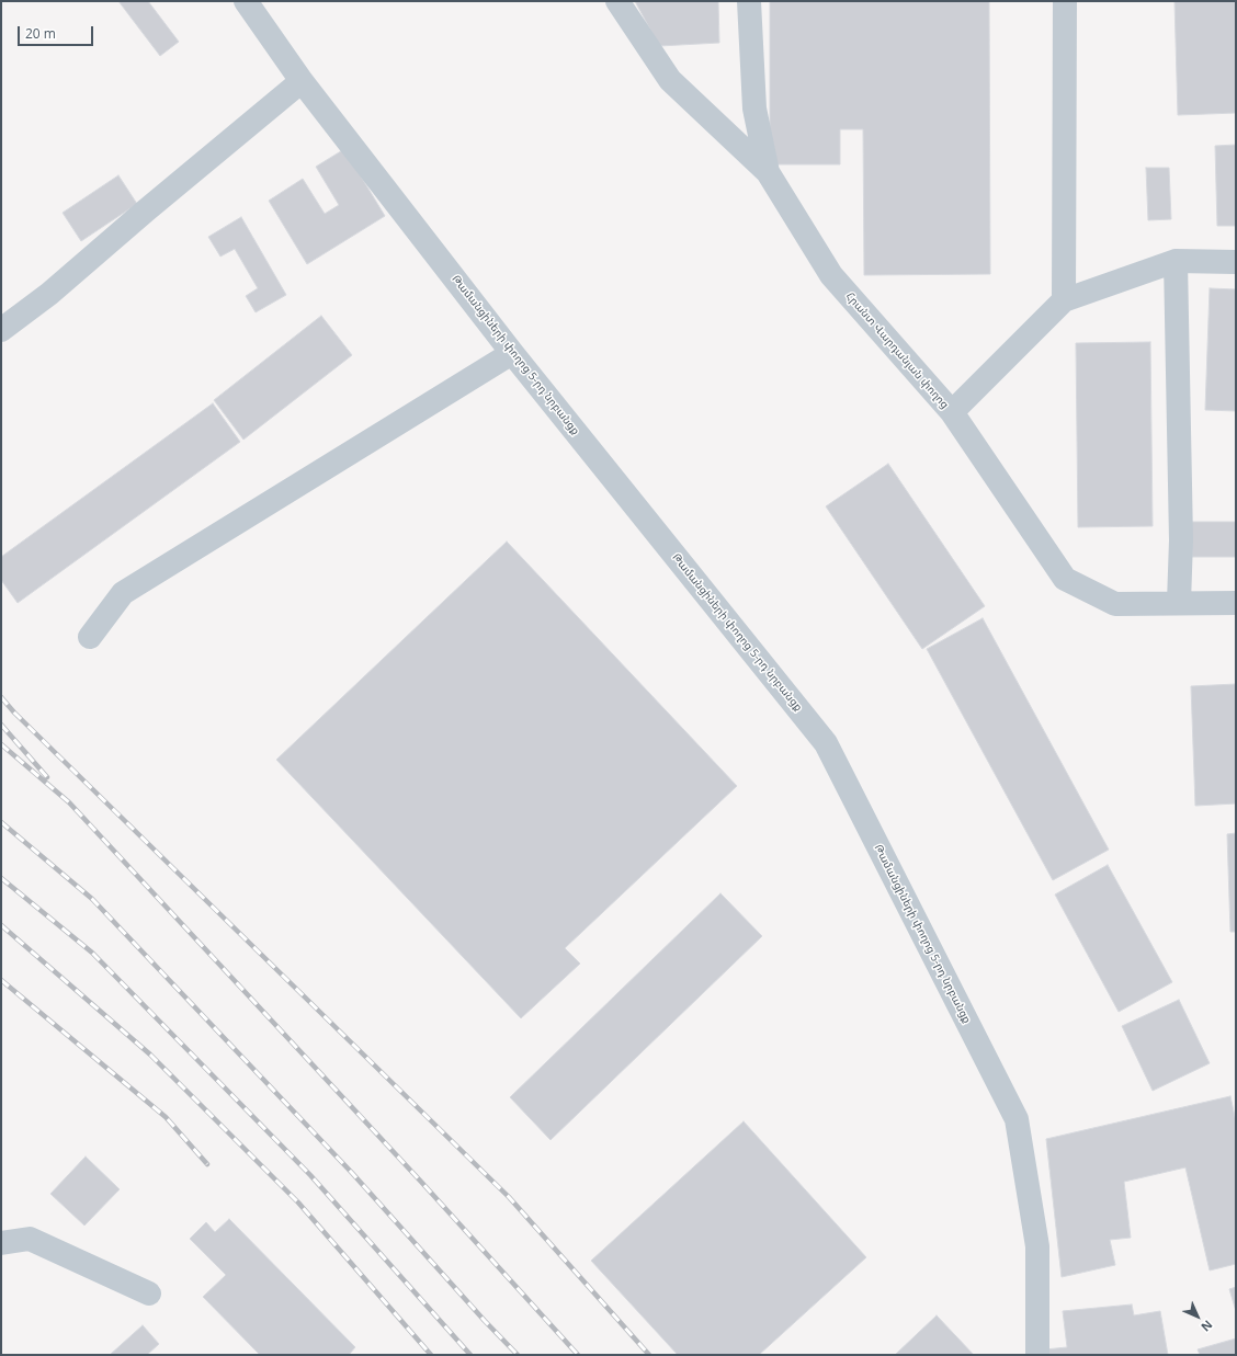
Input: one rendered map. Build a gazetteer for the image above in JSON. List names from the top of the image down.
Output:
{
  "streets": {
    "lane": ["Հրանտ Վարդանյան փողոց", "Թամանցիների փողոց 5-րդ նրբանցք"]
  },
  "scale_bar": "20 m",
  "north": "bottom right"
}
